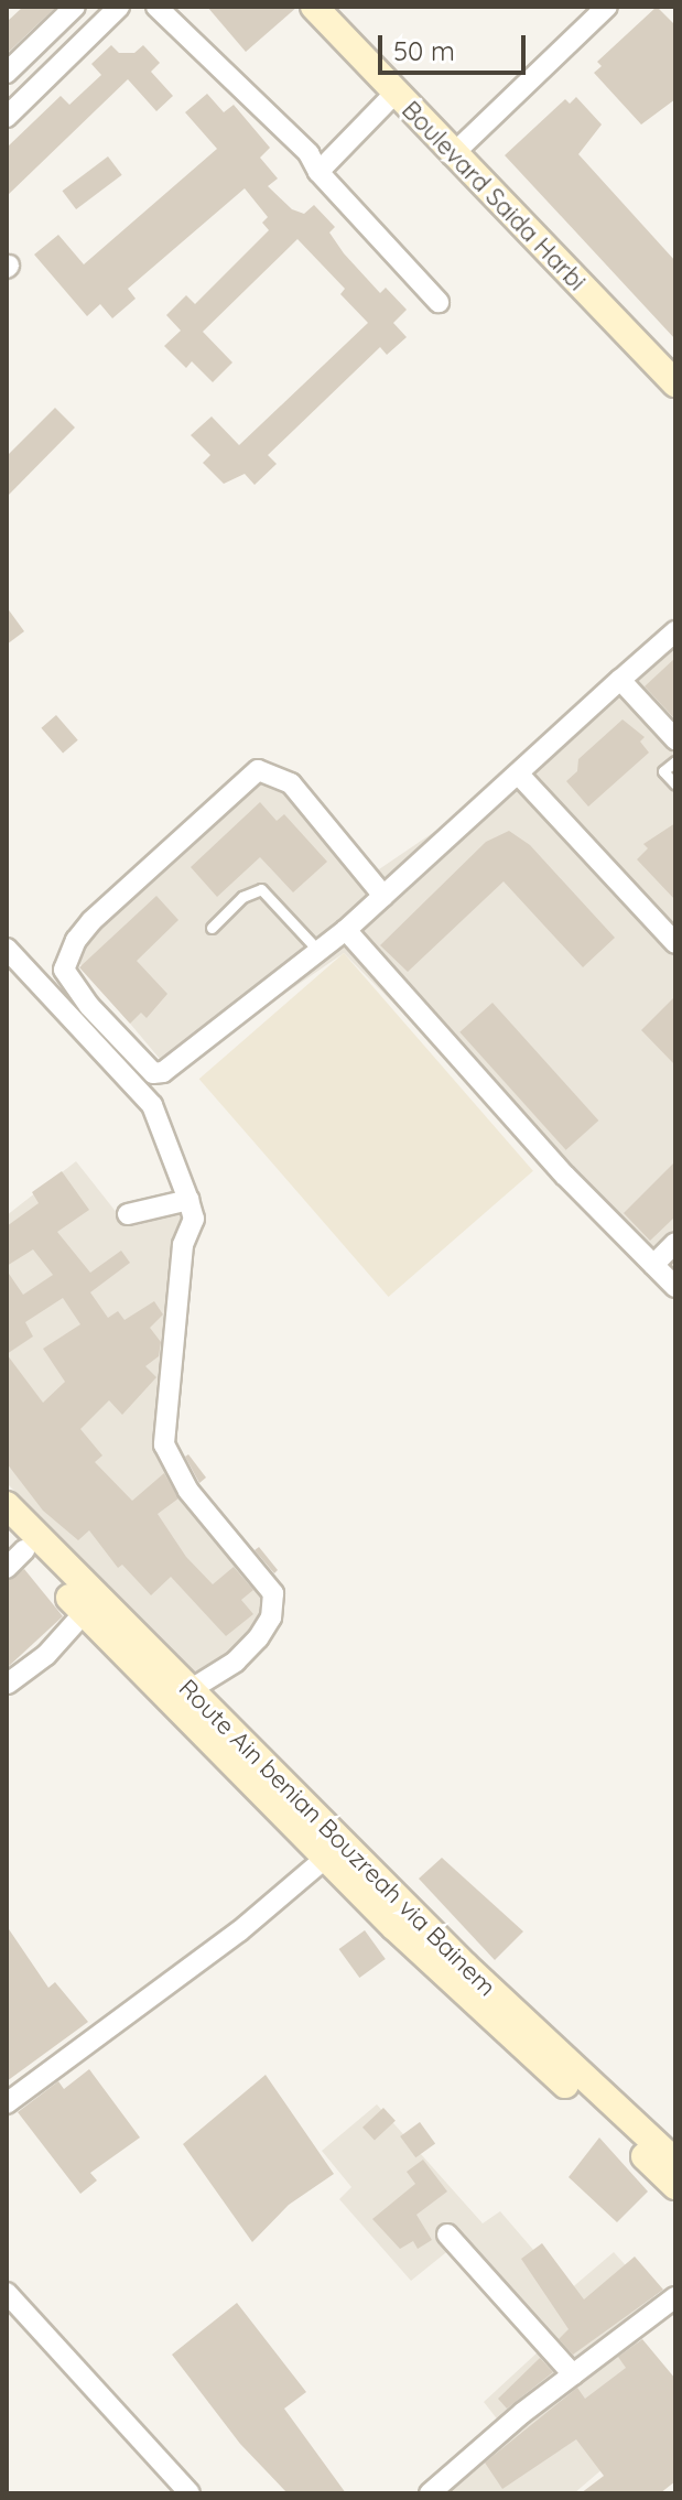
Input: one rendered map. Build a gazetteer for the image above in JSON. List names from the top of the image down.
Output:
{
  "streets": {
    "main road": ["Boulevard Saida Harbi", "Route Ain benian Bouzreah via Bainem"]
  },
  "scale_bar": "50 m"
}
